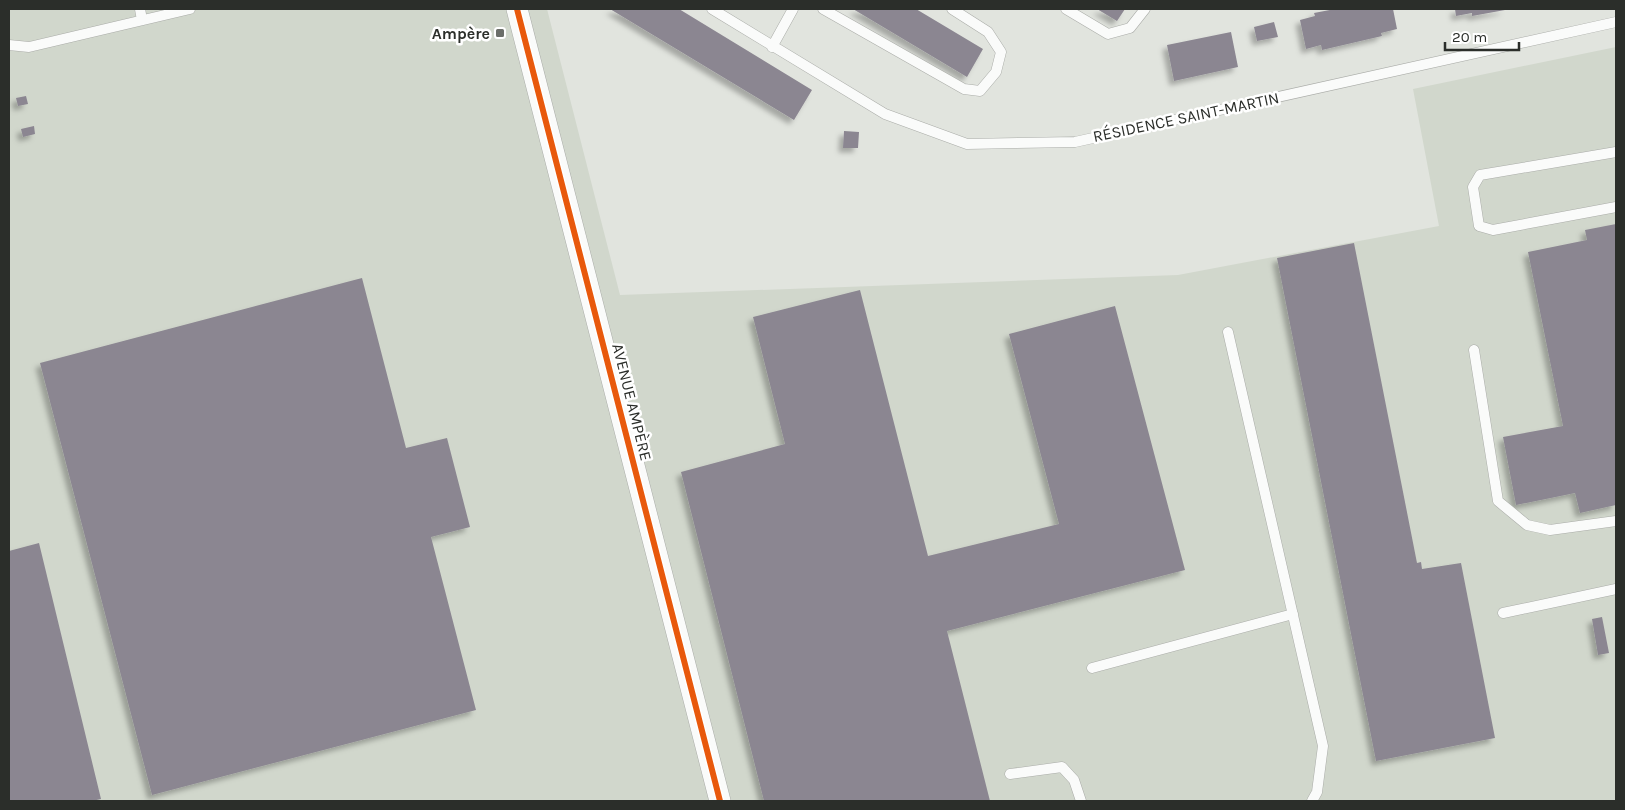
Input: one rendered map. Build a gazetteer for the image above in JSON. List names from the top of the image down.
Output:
{
  "streets": {
    "street": ["AVENUE AMPÈRE"],
    "lane": ["RÉSIDENCE SAINT-MARTIN"]
  },
  "places": {
    "transit": ["Ampère"]
  },
  "scale_bar": "20 m"
}
